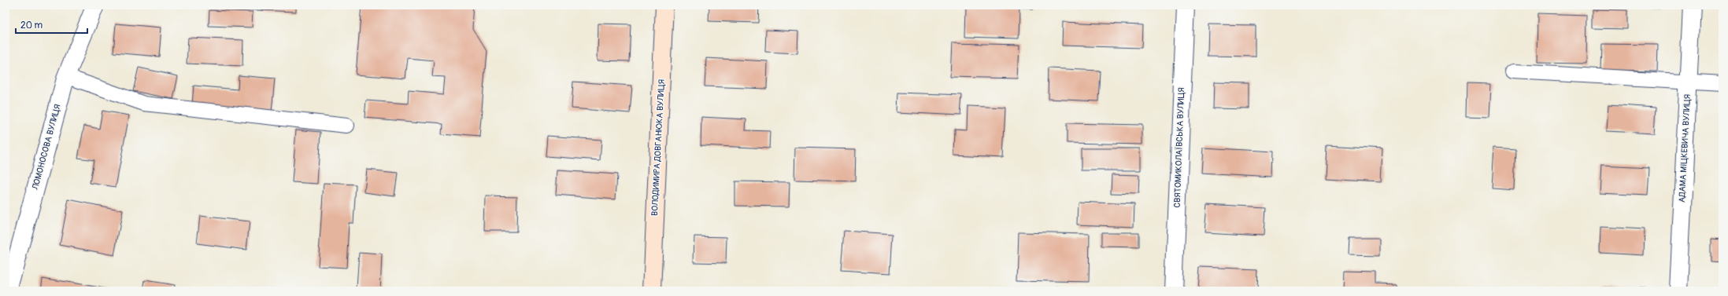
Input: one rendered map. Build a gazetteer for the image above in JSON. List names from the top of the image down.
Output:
{
  "streets": {
    "main road": ["ВОЛОДИМИРА ДОВГАНЮКА ВУЛИЦЯ"],
    "street": ["ЛОМОНОСОВА ВУЛИЦЯ", "СВЯТОМИКОЛАЇВСЬКА ВУЛИЦЯ", "АДАМА МІЦКЕВИЧА ВУЛИЦЯ"]
  },
  "scale_bar": "20 m"
}
